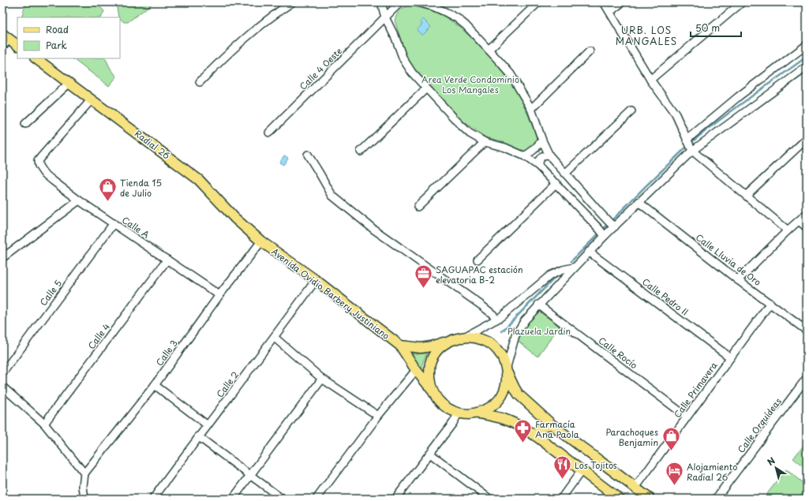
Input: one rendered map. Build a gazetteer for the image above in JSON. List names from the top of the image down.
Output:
{
  "streets": {
    "main road": ["Radial 26", "Avenida Ovidio Barbery Justiniano"],
    "street": [
      "Calle 4 Oeste",
      "Calle A",
      "Calle Lluvia de Oro",
      "Calle 5",
      "Calle Pedro II",
      "Calle 4",
      "Calle 3",
      "Calle Rocío",
      "Calle 2",
      "Calle Primavera",
      "Calle Orquídeas"
    ]
  },
  "crossings": [
    ["Radial 26", "Calle A"],
    ["Radial 26", "Avenida Ovidio Barbery Justiniano"],
    ["Radial 26", "Calle 3"],
    ["Calle A", "Calle 5"],
    ["Calle A", "Calle 4"],
    ["Calle A", "Calle 3"],
    ["Calle Lluvia de Oro", "Calle Primavera"],
    ["Avenida Ovidio Barbery Justiniano", "Calle 3"],
    ["Avenida Ovidio Barbery Justiniano", "Calle 2"],
    ["Calle Pedro II", "Calle Primavera"],
    ["Calle Rocío", "Calle Primavera"]
  ],
  "districts": ["URB. LOS MANGALES"],
  "parks": ["Area Verde Condominio Los Mangales", "Plazuela Jardin"],
  "places": {
    "shop": ["Tienda 15 de Julio", "Parachoques Benjamin"],
    "office": ["SAGUAPAC estación elevatoria B-2"],
    "pharmacy": ["Farmacía Ana Paola"],
    "restaurant": ["Los Tojitos"],
    "hotel": ["Alojamiento Radial 26"]
  },
  "legend": ["Road", "Park"],
  "scale_bar": "50 m",
  "north": "top left"
}
